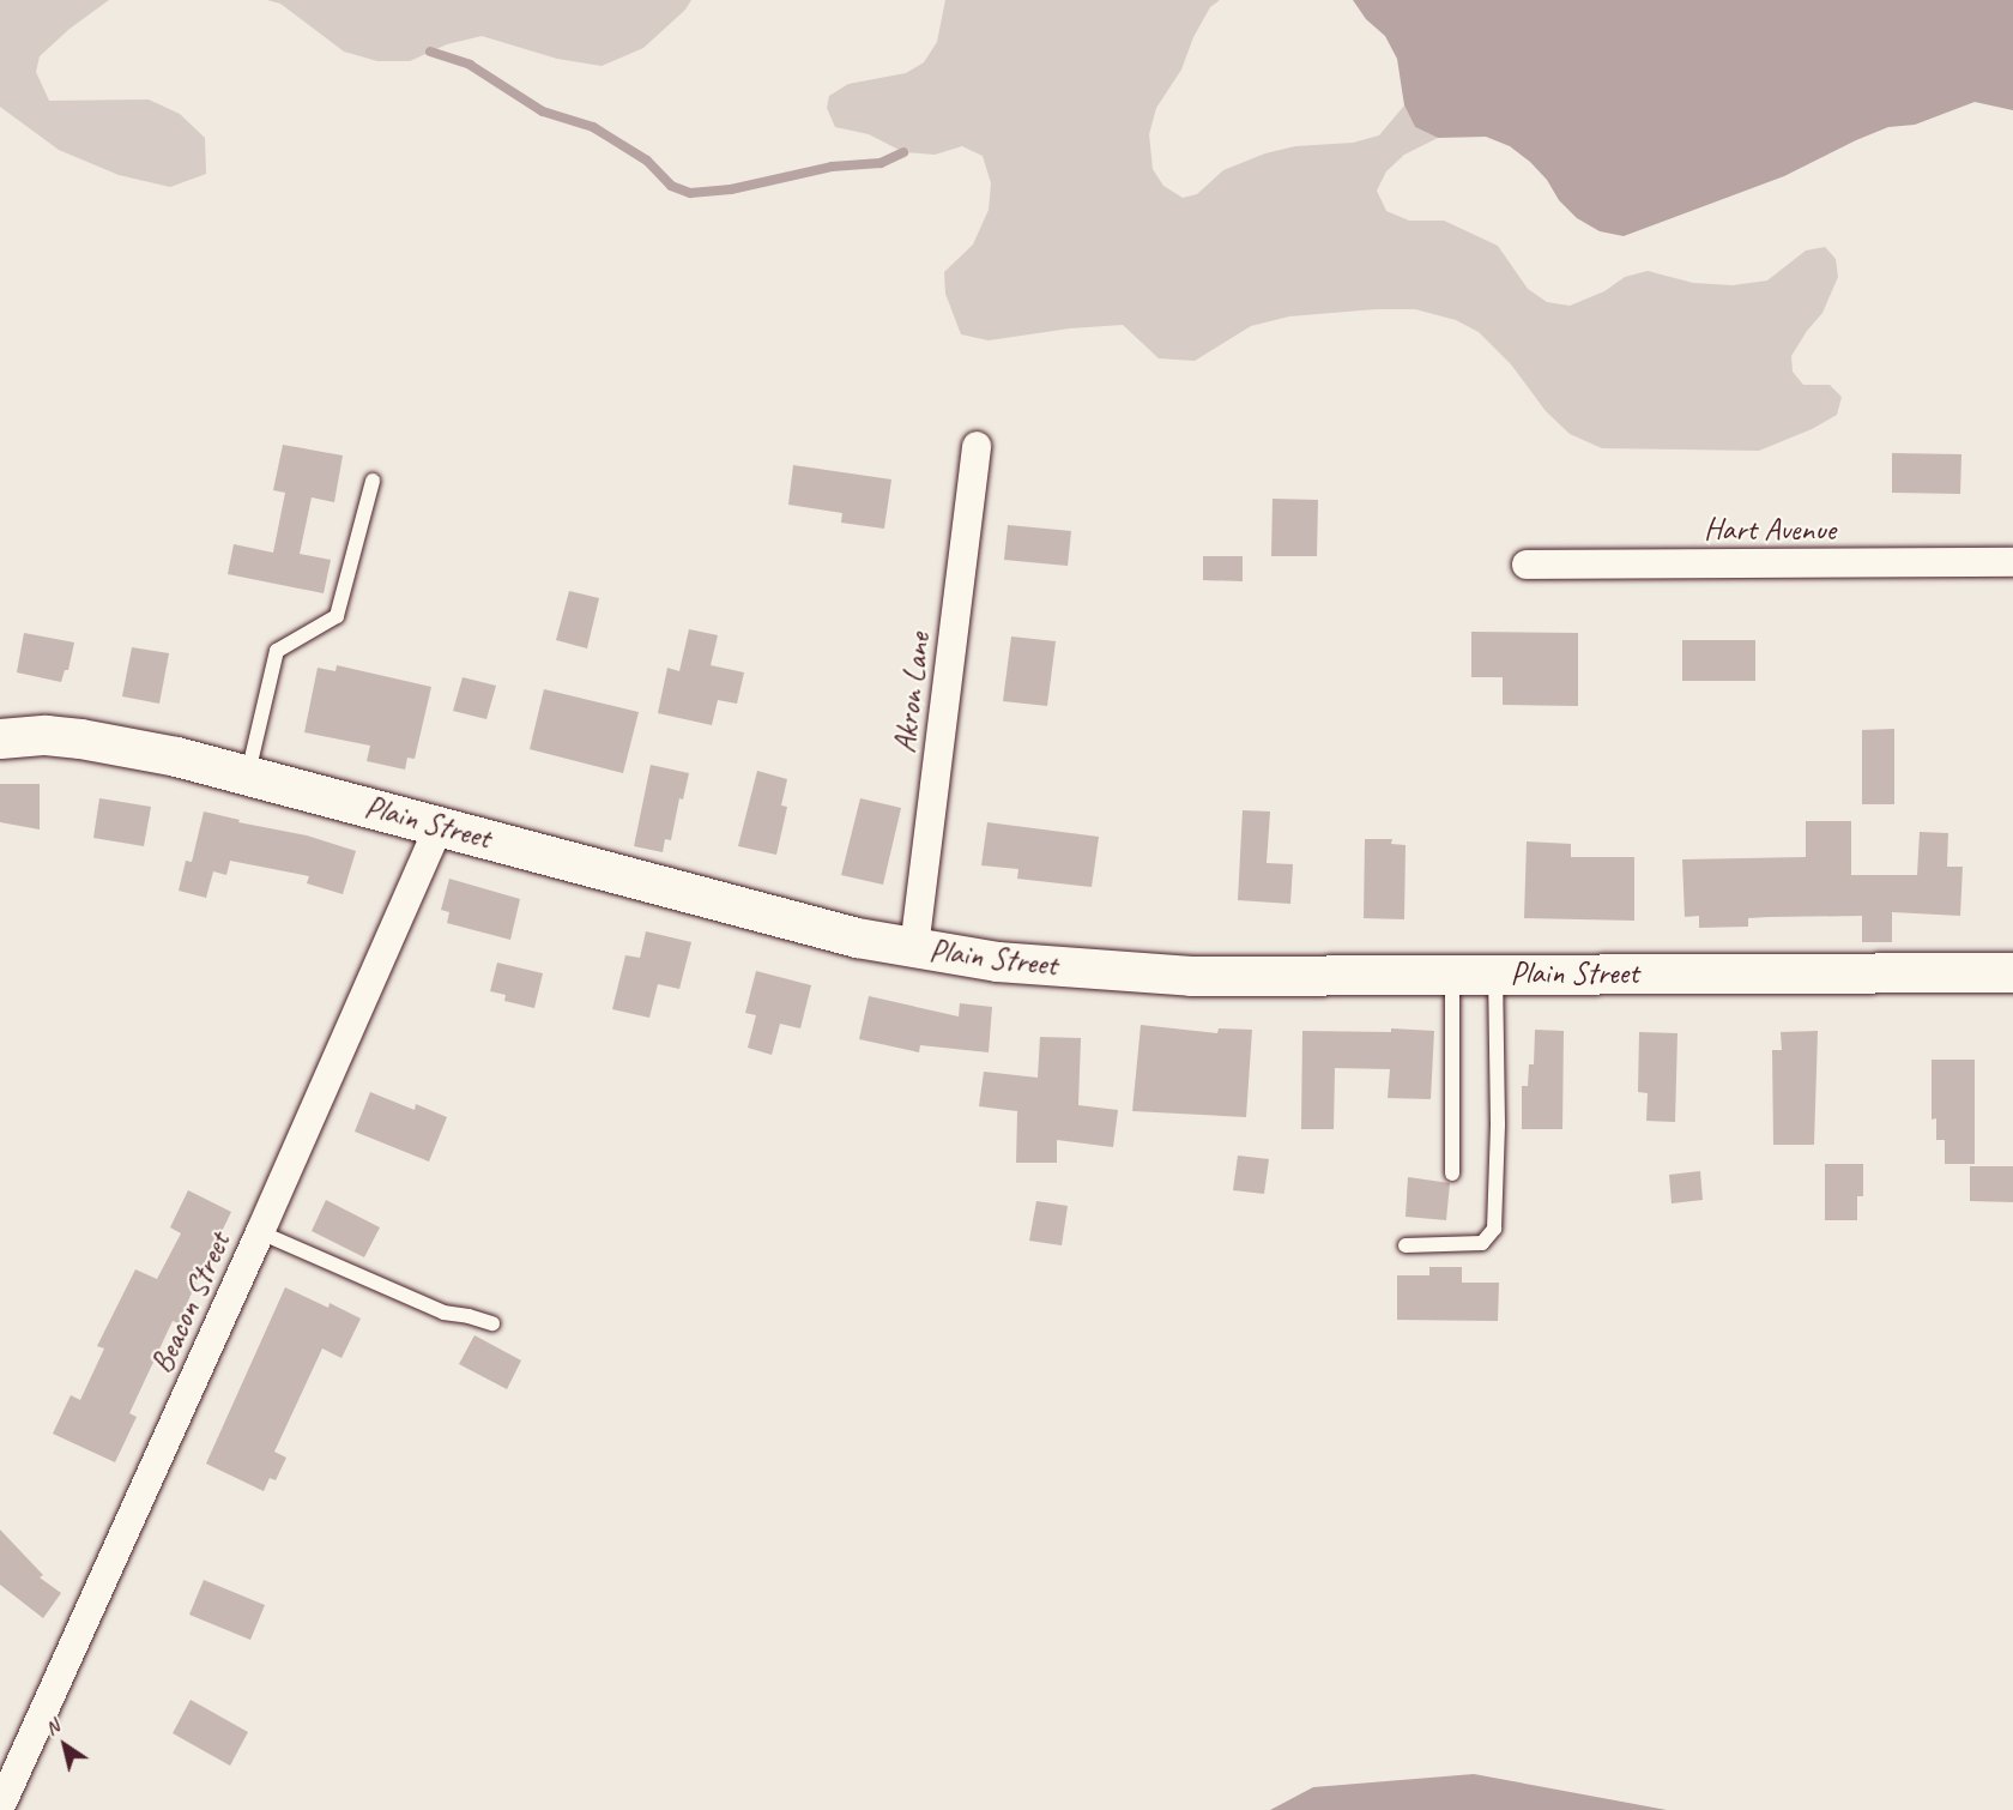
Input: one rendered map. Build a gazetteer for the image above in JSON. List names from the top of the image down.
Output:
{
  "streets": {
    "main road": ["Plain Street"],
    "street": ["Hart Avenue", "Akron Lane", "Beacon Street"]
  },
  "crossings": [
    ["Akron Lane", "Plain Street"],
    ["Plain Street", "Beacon Street"]
  ],
  "north": "top left"
}
